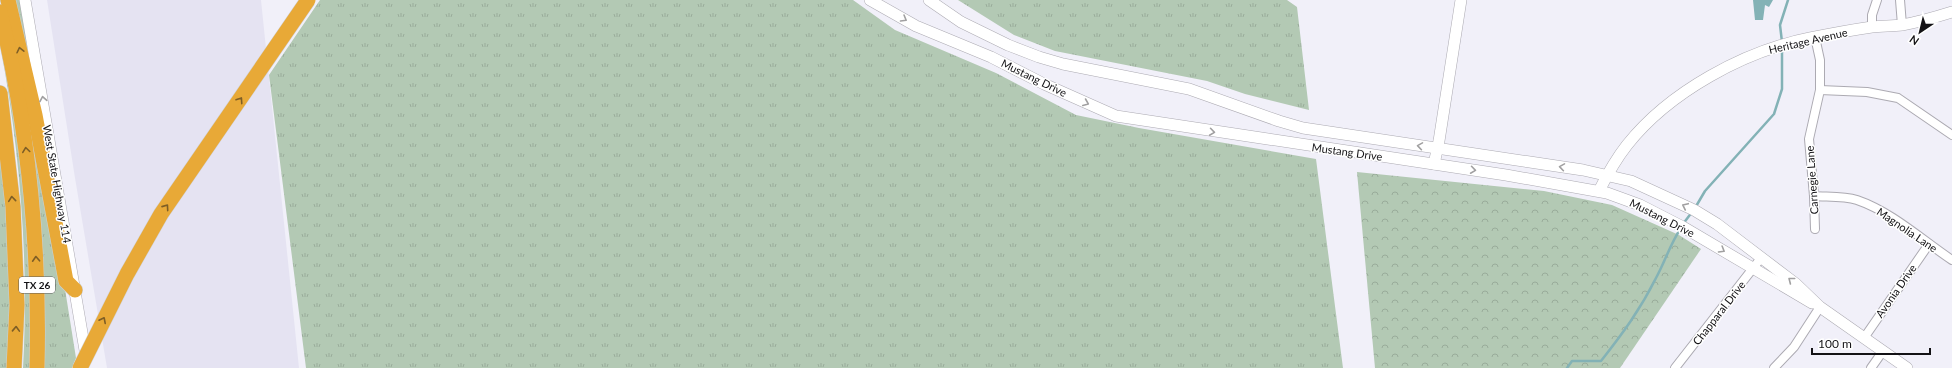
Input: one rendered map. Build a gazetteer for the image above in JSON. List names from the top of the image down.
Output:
{
  "streets": {
    "highway": ["TX 26"],
    "main road": ["Heritage Avenue", "Mustang Drive", "West State Highway 114"],
    "street": [
      "Carnegie Lane",
      "Magnolia Lane",
      "Avonia Drive",
      "Chapparal Drive"
    ]
  },
  "crossings": [
    ["Heritage Avenue", "Mustang Drive"],
    ["Heritage Avenue", "Carnegie Lane"],
    ["Mustang Drive", "Avonia Drive"],
    ["Mustang Drive", "Chapparal Drive"],
    ["Carnegie Lane", "Magnolia Lane"],
    ["Magnolia Lane", "Avonia Drive"]
  ],
  "one_way": ["West State Highway 114"],
  "scale_bar": "100 m",
  "north": "bottom left"
}
